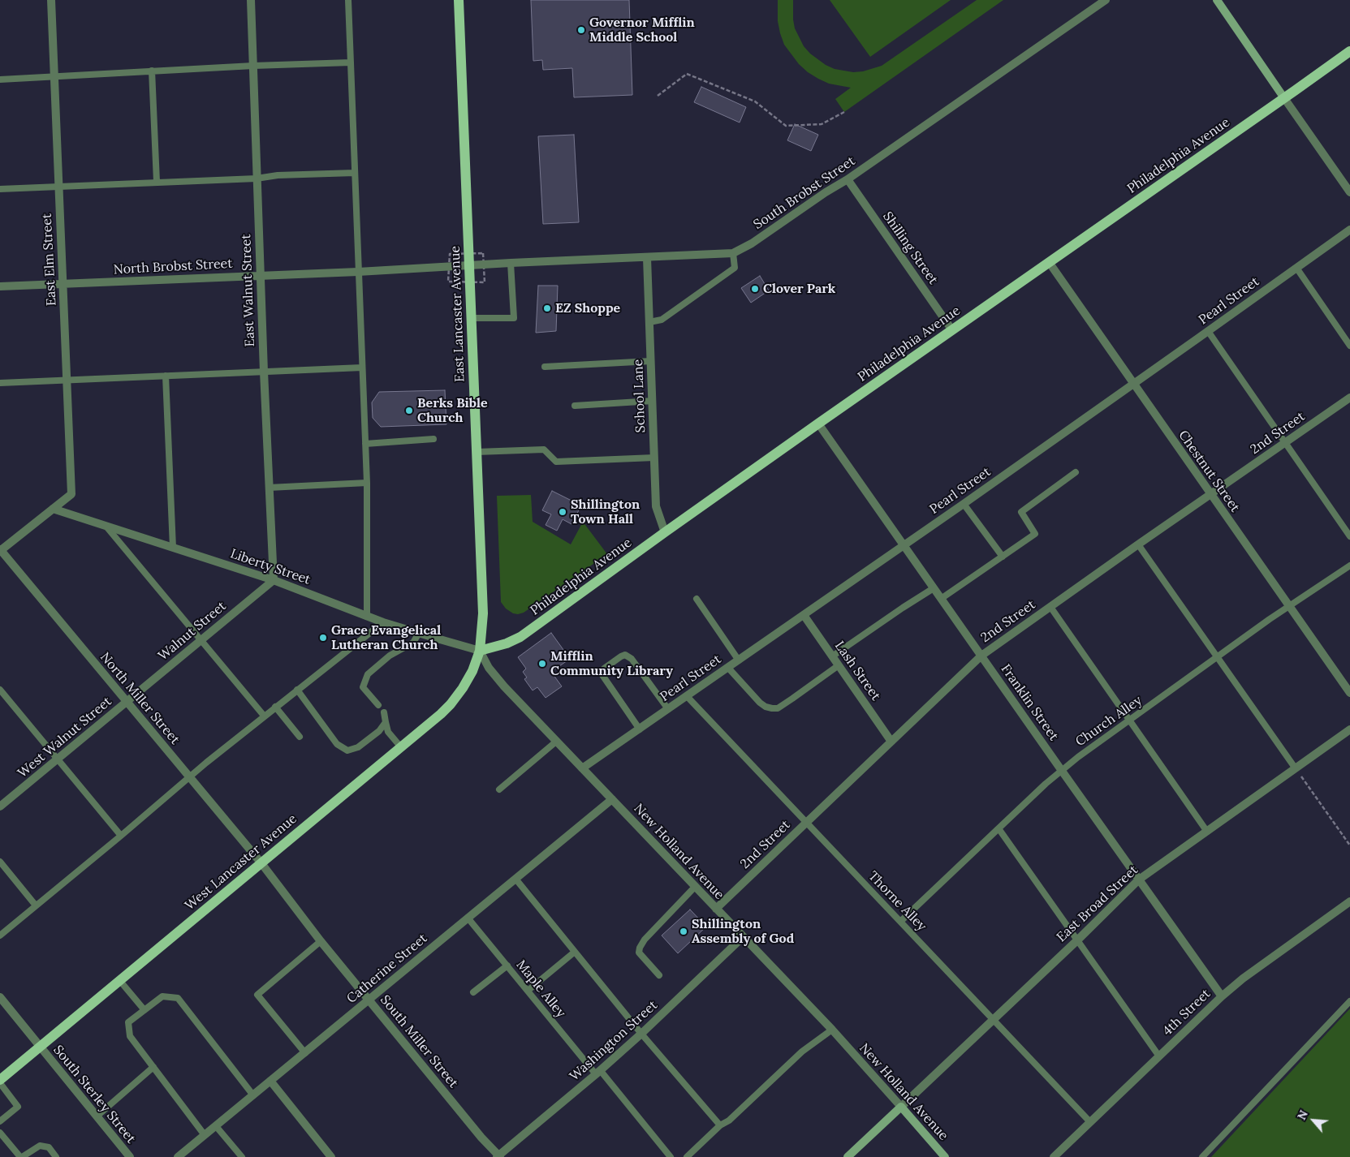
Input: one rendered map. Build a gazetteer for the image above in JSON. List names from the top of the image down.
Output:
{
  "streets": {
    "main road": ["Philadelphia Avenue", "East Lancaster Avenue", "West Lancaster Avenue"],
    "street": [
      "South Brobst Street",
      "Shilling Street",
      "East Elm Street",
      "North Brobst Street",
      "East Walnut Street",
      "Pearl Street",
      "School Lane",
      "2nd Street",
      "Chestnut Street",
      "Liberty Street",
      "Walnut Street",
      "Lash Street",
      "North Miller Street",
      "Franklin Street",
      "West Walnut Street",
      "New Holland Avenue",
      "East Broad Street",
      "Catherine Street",
      "4th Street",
      "Washington Street",
      "South Miller Street",
      "South Sterley Street"
    ],
    "lane": ["Church Alley", "Thorne Alley", "Maple Alley"]
  },
  "crossings": [
    ["Philadelphia Avenue", "Shilling Street"],
    ["Philadelphia Avenue", "East Lancaster Avenue"],
    ["Philadelphia Avenue", "School Lane"],
    ["Philadelphia Avenue", "Chestnut Street"],
    ["Philadelphia Avenue", "Liberty Street"],
    ["Philadelphia Avenue", "Franklin Street"],
    ["Philadelphia Avenue", "New Holland Avenue"],
    ["Philadelphia Avenue", "West Lancaster Avenue"],
    ["South Brobst Street", "Shilling Street"],
    ["South Brobst Street", "North Brobst Street"],
    ["South Brobst Street", "East Lancaster Avenue"],
    ["South Brobst Street", "School Lane"],
    ["East Elm Street", "North Brobst Street"],
    ["East Elm Street", "Liberty Street"],
    ["North Brobst Street", "East Walnut Street"],
    ["North Brobst Street", "East Lancaster Avenue"],
    ["East Walnut Street", "Liberty Street"],
    ["East Walnut Street", "Walnut Street"],
    ["Pearl Street", "Chestnut Street"],
    ["Pearl Street", "Lash Street"],
    ["Pearl Street", "Franklin Street"],
    ["Pearl Street", "New Holland Avenue"],
    ["Pearl Street", "Thorne Alley"],
    ["East Lancaster Avenue", "Liberty Street"],
    ["East Lancaster Avenue", "New Holland Avenue"],
    ["East Lancaster Avenue", "West Lancaster Avenue"],
    ["2nd Street", "Chestnut Street"],
    ["2nd Street", "Lash Street"],
    ["2nd Street", "Franklin Street"],
    ["2nd Street", "New Holland Avenue"],
    ["2nd Street", "Thorne Alley"],
    ["Chestnut Street", "Church Alley"],
    ["Liberty Street", "Walnut Street"],
    ["Liberty Street", "New Holland Avenue"],
    ["Liberty Street", "West Lancaster Avenue"],
    ["Walnut Street", "North Miller Street"],
    ["Walnut Street", "West Walnut Street"],
    ["North Miller Street", "West Walnut Street"],
    ["North Miller Street", "West Lancaster Avenue"],
    ["North Miller Street", "South Miller Street"],
    ["Franklin Street", "Church Alley"],
    ["Franklin Street", "East Broad Street"],
    ["Franklin Street", "4th Street"],
    ["Church Alley", "Thorne Alley"],
    ["New Holland Avenue", "West Lancaster Avenue"],
    ["New Holland Avenue", "East Broad Street"],
    ["New Holland Avenue", "Catherine Street"],
    ["New Holland Avenue", "Washington Street"],
    ["West Lancaster Avenue", "South Miller Street"],
    ["West Lancaster Avenue", "South Sterley Street"],
    ["Thorne Alley", "East Broad Street"],
    ["Thorne Alley", "4th Street"],
    ["Catherine Street", "Maple Alley"],
    ["Catherine Street", "South Miller Street"],
    ["Maple Alley", "Washington Street"],
    ["Washington Street", "South Miller Street"]
  ],
  "places": [
    "Governor Mifflin Middle School",
    "Clover Park",
    "EZ Shoppe",
    "Berks Bible Church",
    "Shillington Town Hall",
    "Grace Evangelical Lutheran Church",
    "Mifflin Community Library",
    "Shillington Assembly of God"
  ],
  "north": "top left"
}
